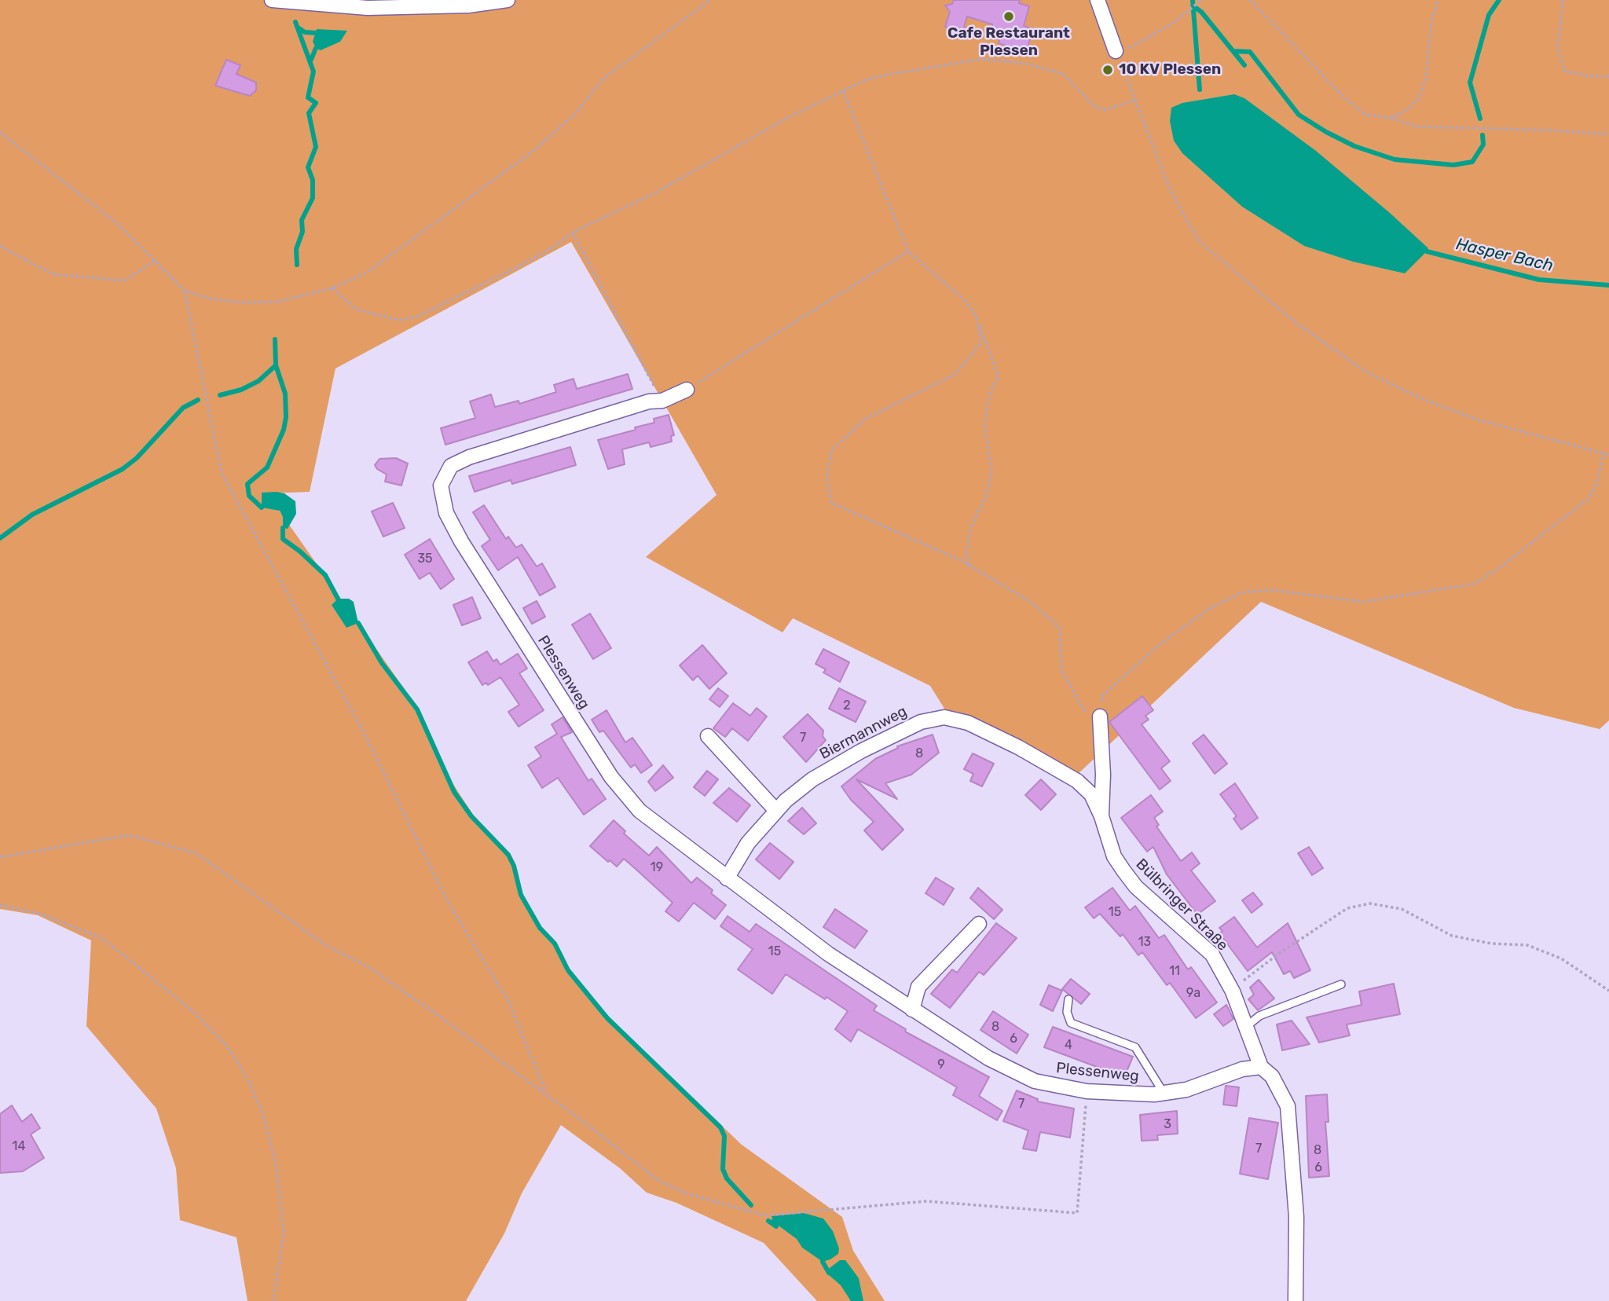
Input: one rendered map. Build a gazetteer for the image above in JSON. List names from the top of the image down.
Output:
{
  "streets": {
    "street": ["Plessenweg", "Biermannweg", "Bülbringer Straße"]
  },
  "crossings": [
    ["Plessenweg", "Biermannweg"],
    ["Plessenweg", "Bülbringer Straße"],
    ["Biermannweg", "Bülbringer Straße"]
  ],
  "water": ["Hasper Bach"],
  "places": ["Cafe Restaurant Plessen", "10 KV Plessen"],
  "house_numbers": [
    "35",
    "2",
    "7",
    "8",
    "19",
    "15",
    "13",
    "15",
    "11",
    "9a",
    "8",
    "6",
    "4",
    "9",
    "7",
    "3",
    "14",
    "7",
    "8",
    "6"
  ]
}
